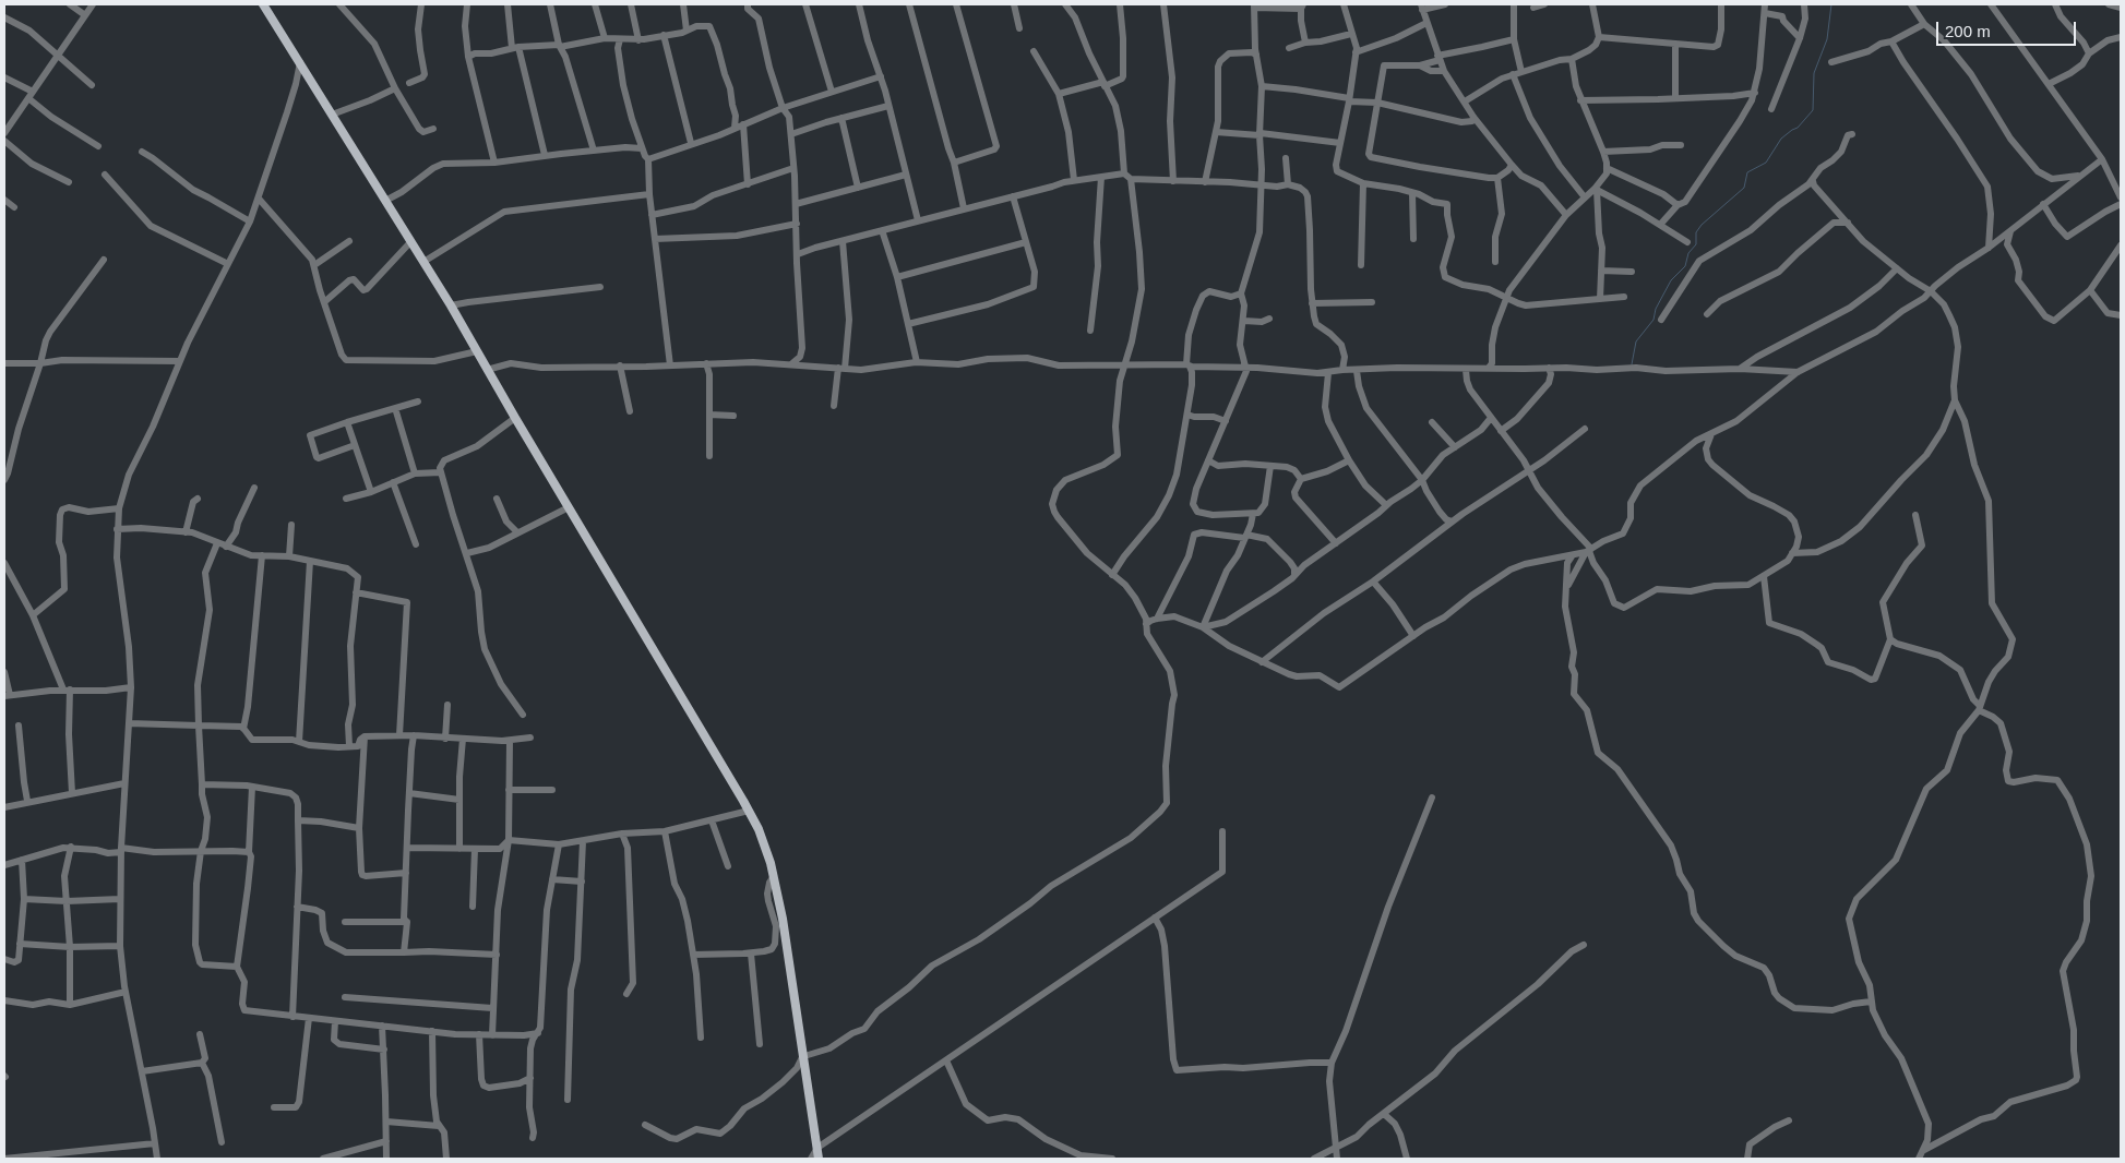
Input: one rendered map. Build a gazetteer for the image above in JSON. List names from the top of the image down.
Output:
{
  "scale_bar": "200 m"
}
